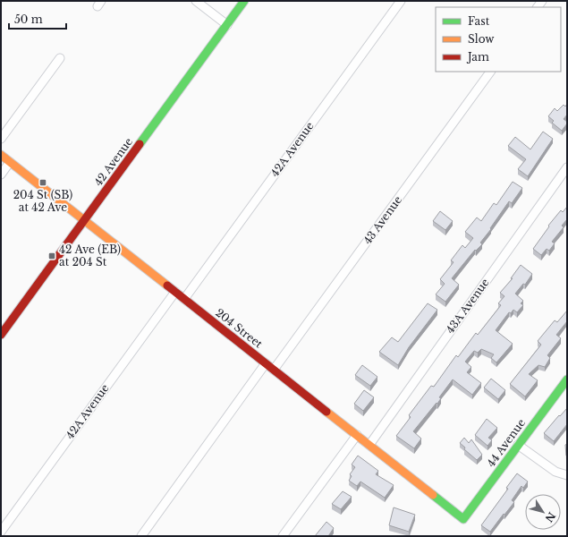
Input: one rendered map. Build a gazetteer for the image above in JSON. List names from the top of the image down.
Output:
{
  "streets": {
    "street": [
      "42A Avenue",
      "42 Avenue",
      "43 Avenue",
      "43A Avenue",
      "204 Street",
      "44 Avenue"
    ]
  },
  "crossings": [
    ["42A Avenue", "204 Street"],
    ["42 Avenue", "204 Street"],
    ["43 Avenue", "204 Street"],
    ["43A Avenue", "204 Street"],
    ["204 Street", "44 Avenue"]
  ],
  "places": {
    "transit": ["204 St (SB) at 42 Ave", "42 Ave (EB) at 204 St"]
  },
  "legend": ["Fast", "Slow", "Jam"],
  "scale_bar": "50 m",
  "north": "bottom right"
}
